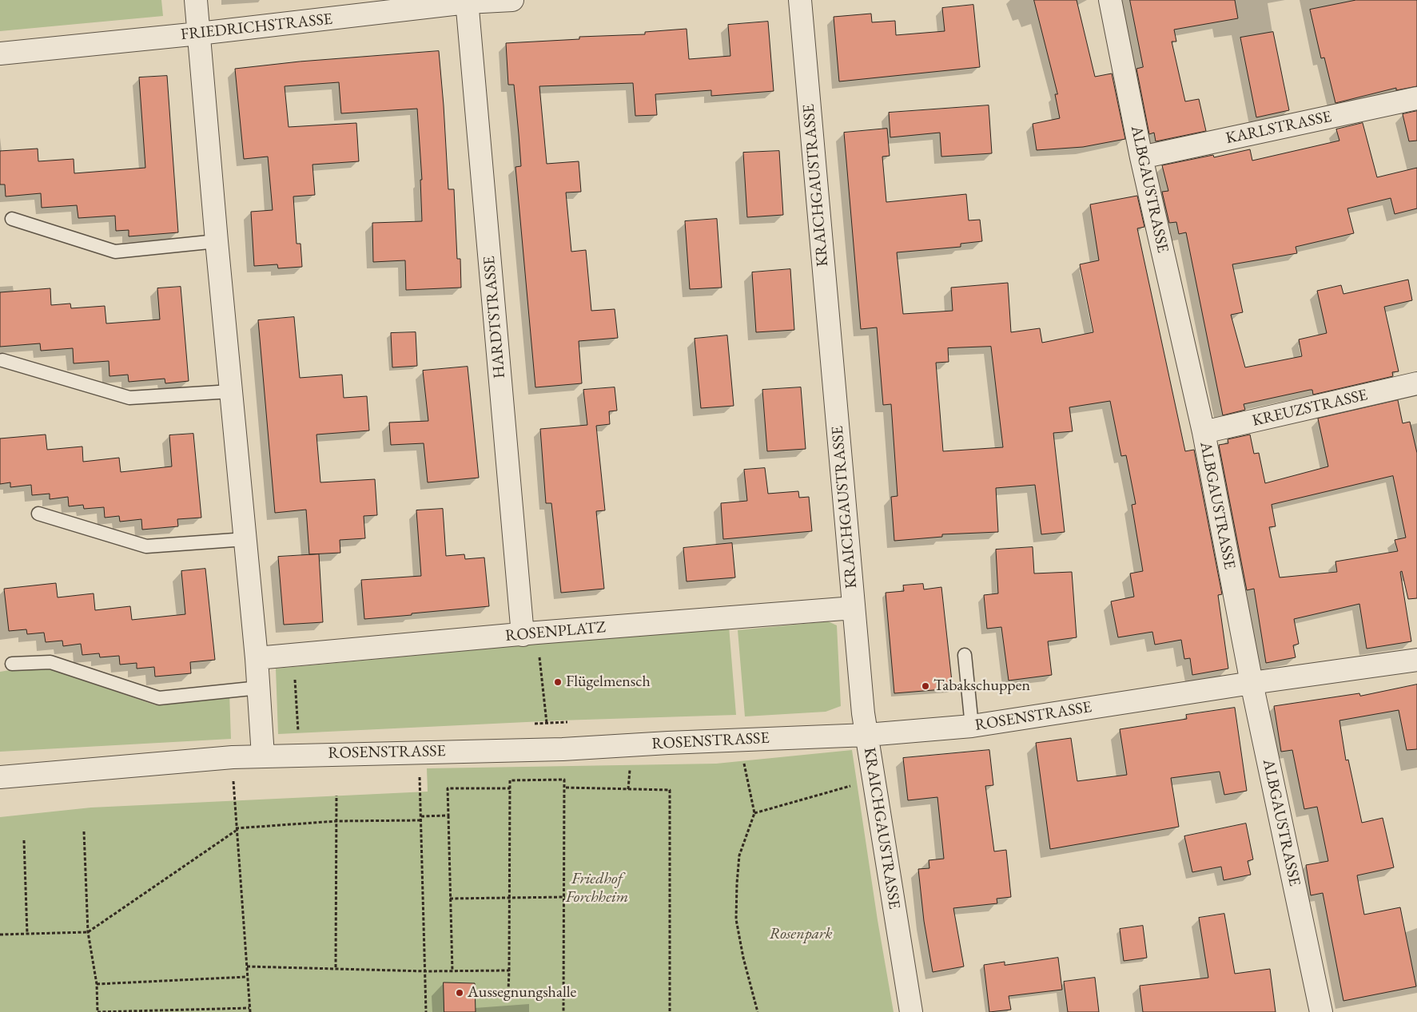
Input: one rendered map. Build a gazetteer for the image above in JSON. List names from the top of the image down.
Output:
{
  "streets": {
    "street": [
      "FRIEDRICHSTRASSE",
      "KARLSTRASSE",
      "KRAICHGAUSTRASSE",
      "ALBGAUSTRASSE",
      "HARDTSTRASSE",
      "KREUZSTRASSE",
      "ROSENPLATZ",
      "ROSENSTRASSE"
    ]
  },
  "crossings": [
    ["FRIEDRICHSTRASSE", "HARDTSTRASSE"],
    ["KARLSTRASSE", "ALBGAUSTRASSE"],
    ["KRAICHGAUSTRASSE", "ROSENPLATZ"],
    ["KRAICHGAUSTRASSE", "ROSENSTRASSE"],
    ["ALBGAUSTRASSE", "KREUZSTRASSE"],
    ["ALBGAUSTRASSE", "ROSENSTRASSE"],
    ["HARDTSTRASSE", "ROSENPLATZ"]
  ],
  "parks": ["Friedhof Forchheim", "Rosenpark"],
  "places": ["Flügelmensch", "Tabakschuppen", "Aussegnungshalle"]
}
